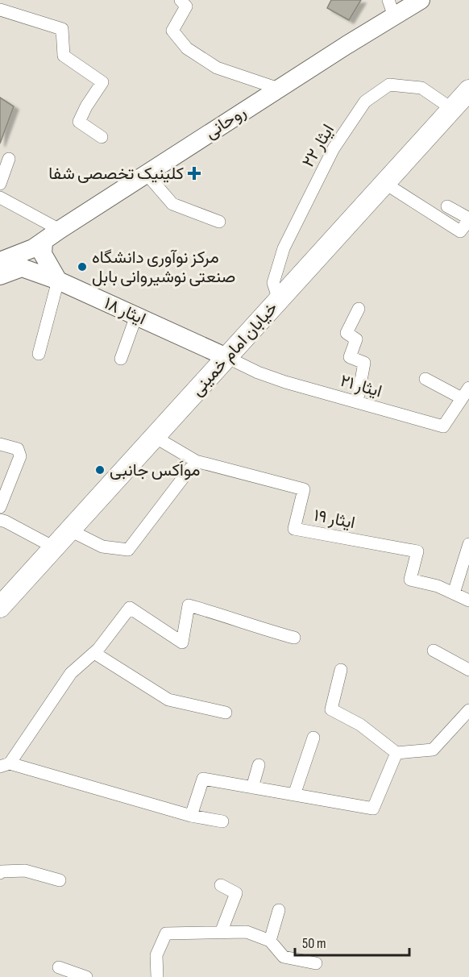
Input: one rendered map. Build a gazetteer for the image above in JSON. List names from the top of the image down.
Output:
{
  "streets": {
    "main road": ["روحانی", "ایثار ۱۸", "خیابان امام خمینی"],
    "street": ["ایثار ۲۲", "ایثار ۲۱", "ایثار ١٩"]
  },
  "crossings": [
    ["ایثار ۲۲", "خیابان امام خمینی"],
    ["ایثار ۱۸", "خیابان امام خمینی"],
    ["ایثار ۱۸", "ایثار ۲۱"],
    ["خیابان امام خمینی", "ایثار ۲۱"],
    ["خیابان امام خمینی", "ایثار ١٩"]
  ],
  "places": {
    "health": ["کلینیک تخصصی شفا"],
    "other": ["مرکز نوآوری دانشگاه صنعتی نوشیروانی بابل", "مواَکس جانبی"]
  },
  "scale_bar": "50 m"
}
